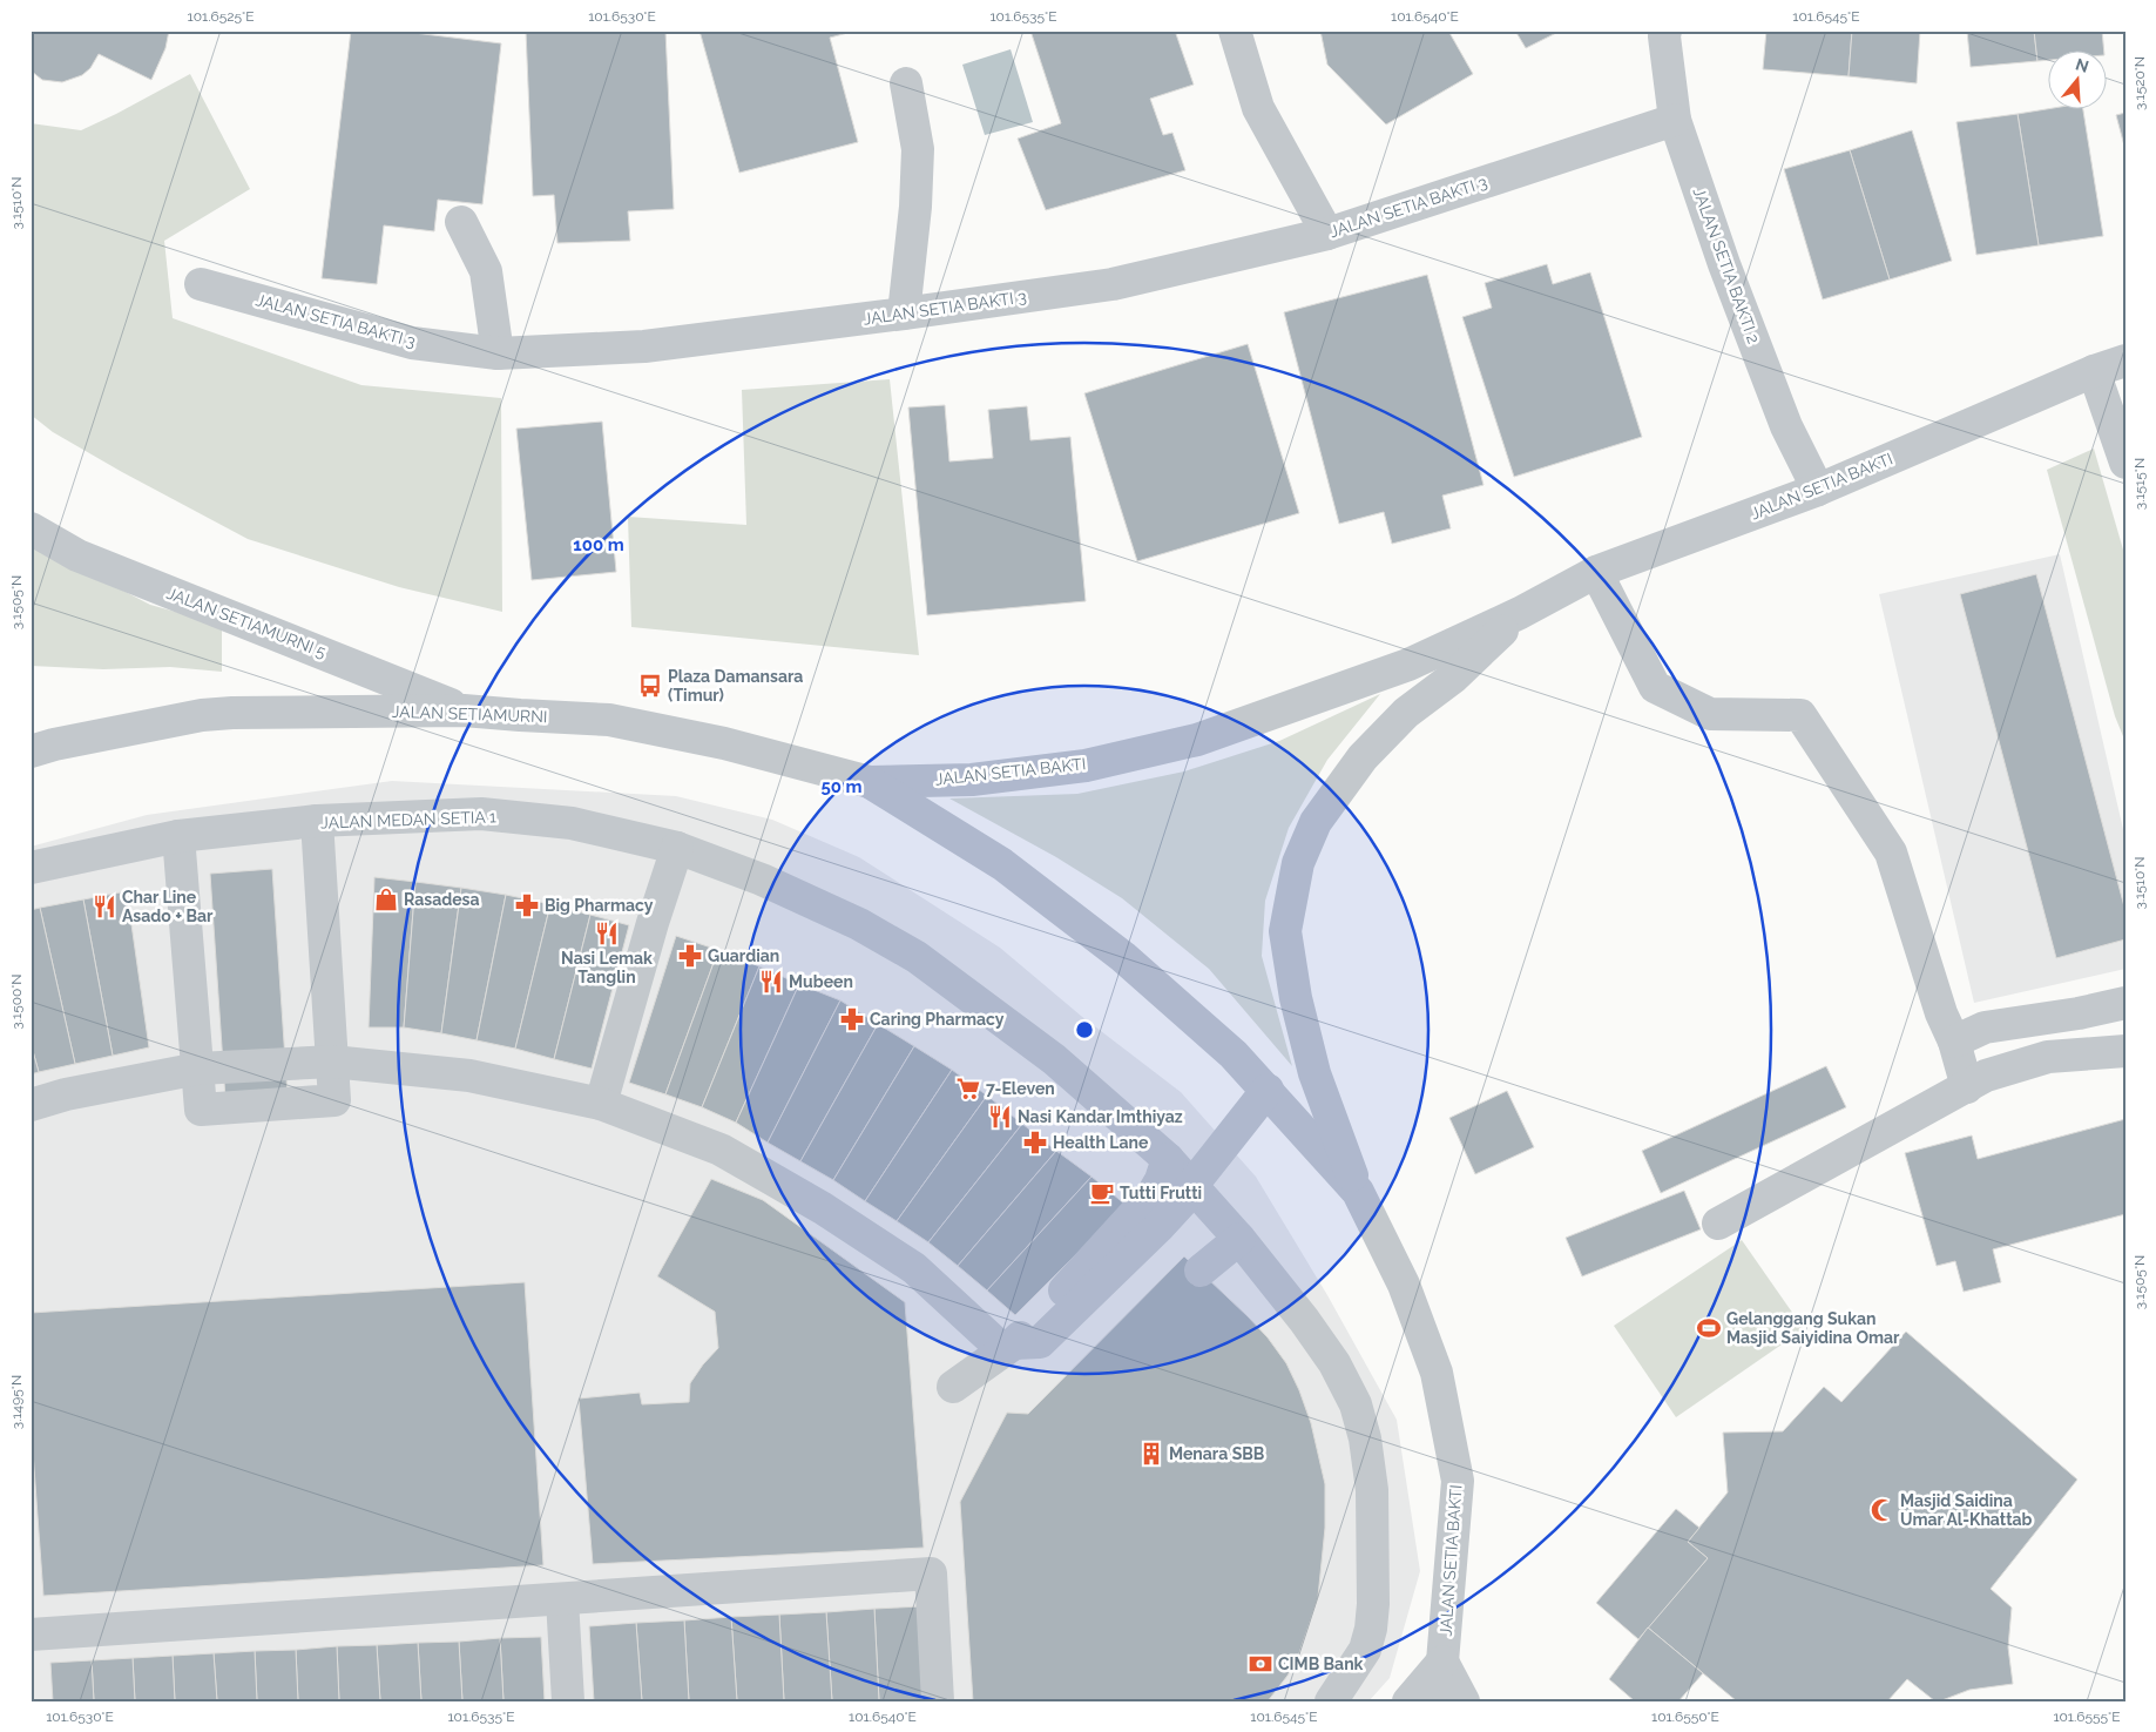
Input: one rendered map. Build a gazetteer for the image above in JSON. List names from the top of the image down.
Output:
{
  "streets": {
    "street": [
      "JALAN SETIA BAKTI 3",
      "JALAN SETIA BAKTI 2",
      "JALAN SETIA BAKTI",
      "JALAN SETIAMURNI 5",
      "JALAN SETIAMURNI",
      "JALAN MEDAN SETIA 1"
    ]
  },
  "crossings": [
    ["JALAN SETIA BAKTI 3", "JALAN SETIA BAKTI 2"],
    ["JALAN SETIA BAKTI 2", "JALAN SETIA BAKTI"],
    ["JALAN SETIA BAKTI", "JALAN SETIAMURNI"],
    ["JALAN SETIAMURNI 5", "JALAN SETIAMURNI"]
  ],
  "places": {
    "bus stop": ["Plaza Damansara (Timur)"],
    "shop": ["Rasadesa"],
    "pharmacy": [
      "Big Pharmacy",
      "Guardian",
      "Caring Pharmacy",
      "Health Lane"
    ],
    "restaurant": [
      "Char Line Asado + Bar",
      "Nasi Lemak Tanglin",
      "Mubeen",
      "Nasi Kandar Imthiyaz"
    ],
    "supermarket": ["7-Eleven"],
    "cafe": ["Tutti Frutti"],
    "sports": ["Gelanggang Sukan Masjid Saiyidina Omar"],
    "building": ["Menara SBB"],
    "mosque": ["Masjid Saidina Umar Al-Khattab"],
    "bank": ["CIMB Bank"]
  },
  "north": "top",
  "coordinates": [
    "101.6525°E",
    "101.6530°E",
    "101.6535°E",
    "101.6540°E",
    "101.6545°E",
    "3.1520°N",
    "3.1510°N",
    "3.1515°N",
    "3.1505°N",
    "3.1500°N",
    "3.1495°N",
    "101.6550°E",
    "101.6555°E"
  ],
  "rings": ["100 m", "50 m"]
}
